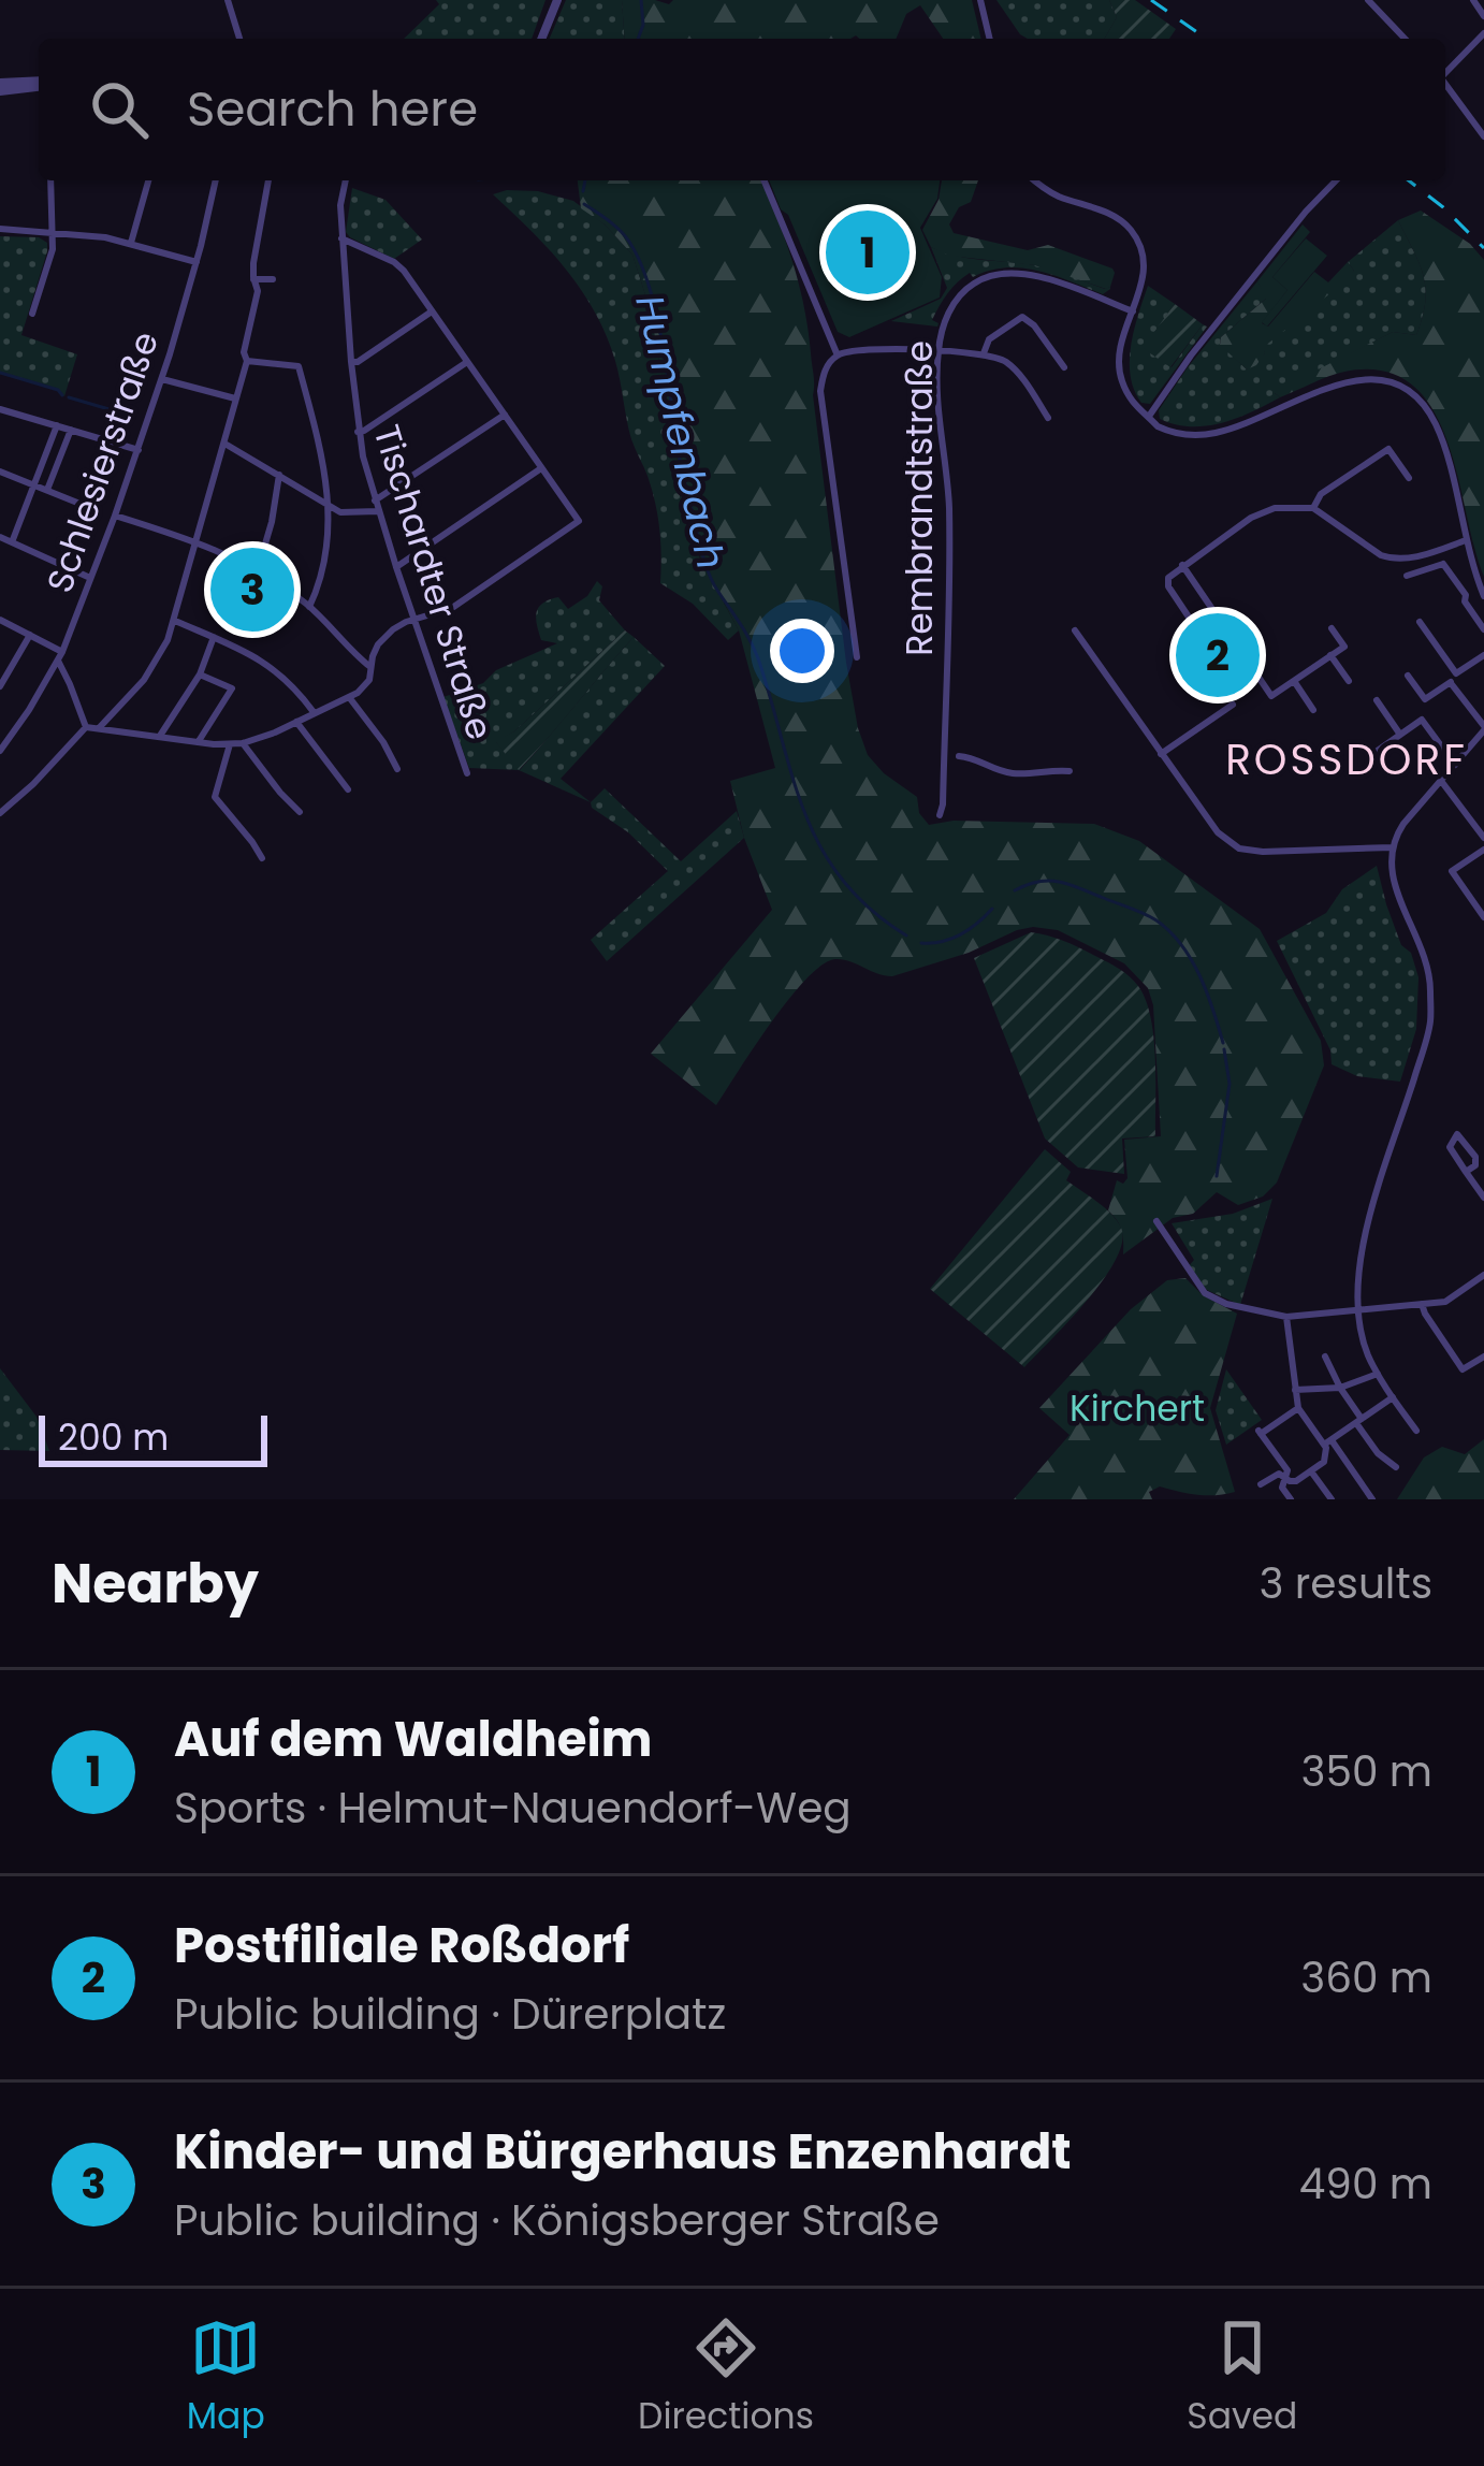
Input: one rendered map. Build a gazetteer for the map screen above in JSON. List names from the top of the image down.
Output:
{
  "streets": {
    "street": ["Schlesierstraße", "Rembrandtstraße", "Tischardter Straße"]
  },
  "districts": ["ROSSDORF"],
  "water": ["Humpfenbach"],
  "parks": ["Kirchert"],
  "scale_bar": "200 m",
  "page": {
    "search": "Search here",
    "pins": ["1", "3", "2"],
    "scale": "200 m",
    "heading": ["Nearby", "3 results"],
    "list": [
      {
        "mark": "1",
        "name": "Auf dem Waldheim",
        "note": "Sports · Helmut-Nauendorf-Weg",
        "value": "350 m"
      },
      {
        "mark": "2",
        "name": "Postfiliale Roßdorf",
        "note": "Public building · Dürerplatz",
        "value": "360 m"
      },
      {
        "mark": "3",
        "name": "Kinder- und Bürgerhaus Enzenhardt",
        "note": "Public building · Königsberger Straße",
        "value": "490 m"
      }
    ],
    "nav": ["Map", "Directions", "Saved"]
  }
}
